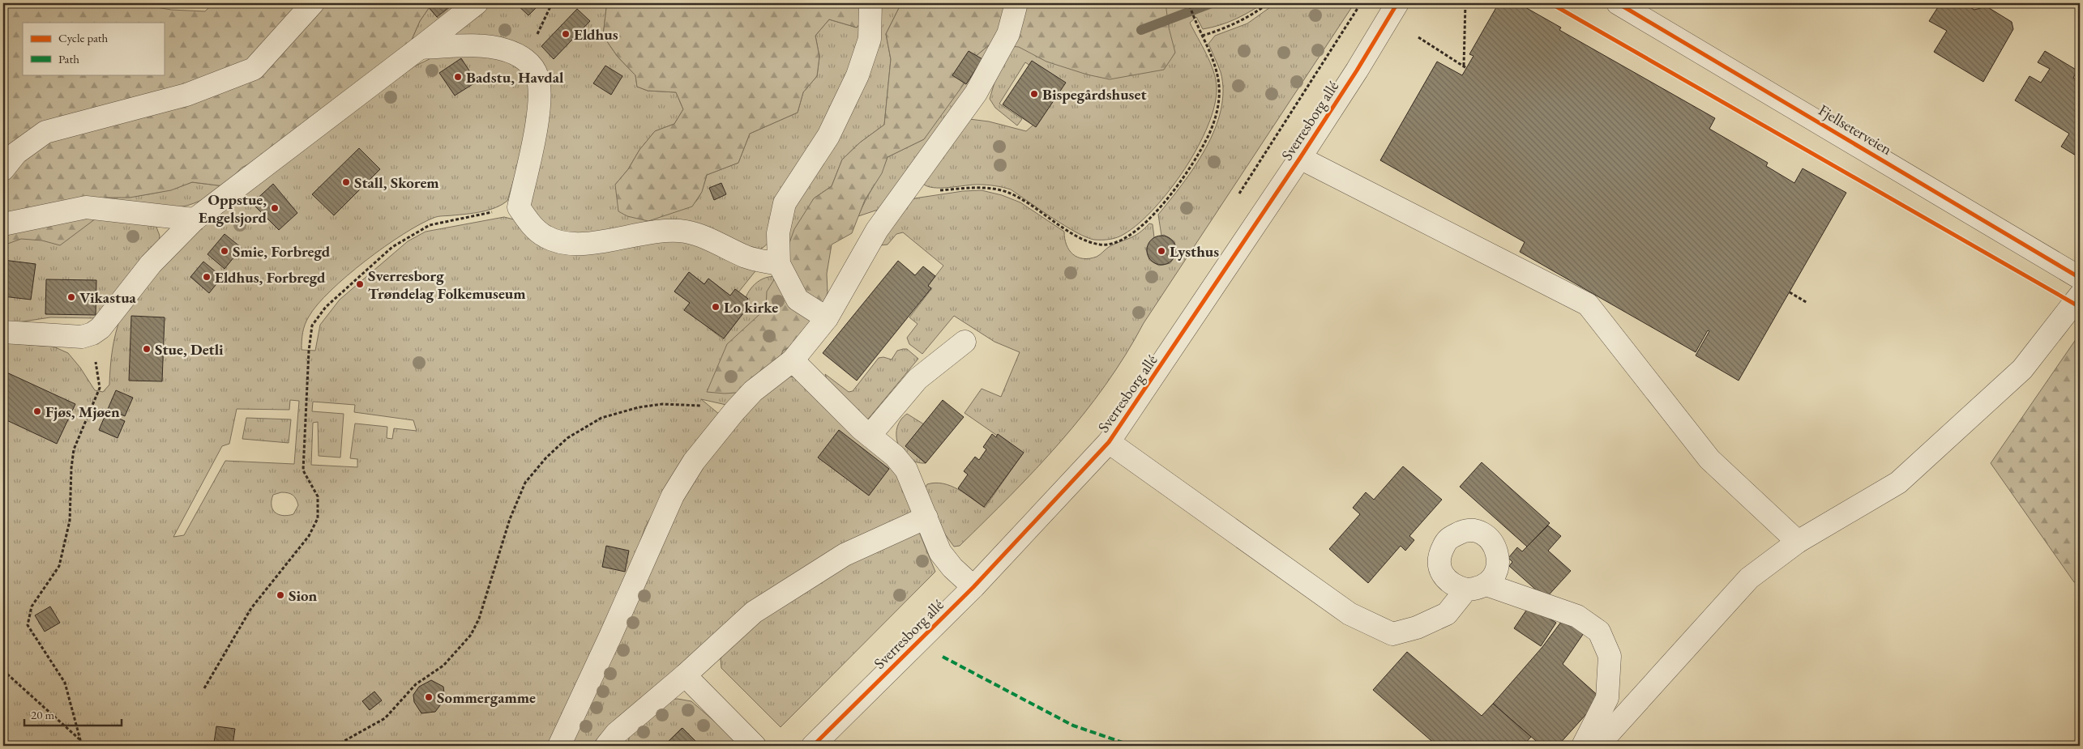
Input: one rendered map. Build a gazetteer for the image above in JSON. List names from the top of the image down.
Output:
{
  "streets": {
    "street": ["Sverresborg allé", "Fjellseterveien"]
  },
  "places": [
    "Eldhus",
    "Badstu, Havdal",
    "Bispegårdshuset",
    "Stall, Skorem",
    "Oppstue, Engelsjord",
    "Smie, Forbregd",
    "Lysthus",
    "Eldhus, Forbregd",
    "Sverresborg Trøndelag Folkemuseum",
    "Vikastua",
    "Lo kirke",
    "Stue, Detli",
    "Fjøs, Mjøen",
    "Sion",
    "Sommergamme"
  ],
  "legend": ["Cycle path", "Path"],
  "scale_bar": "20 m"
}
